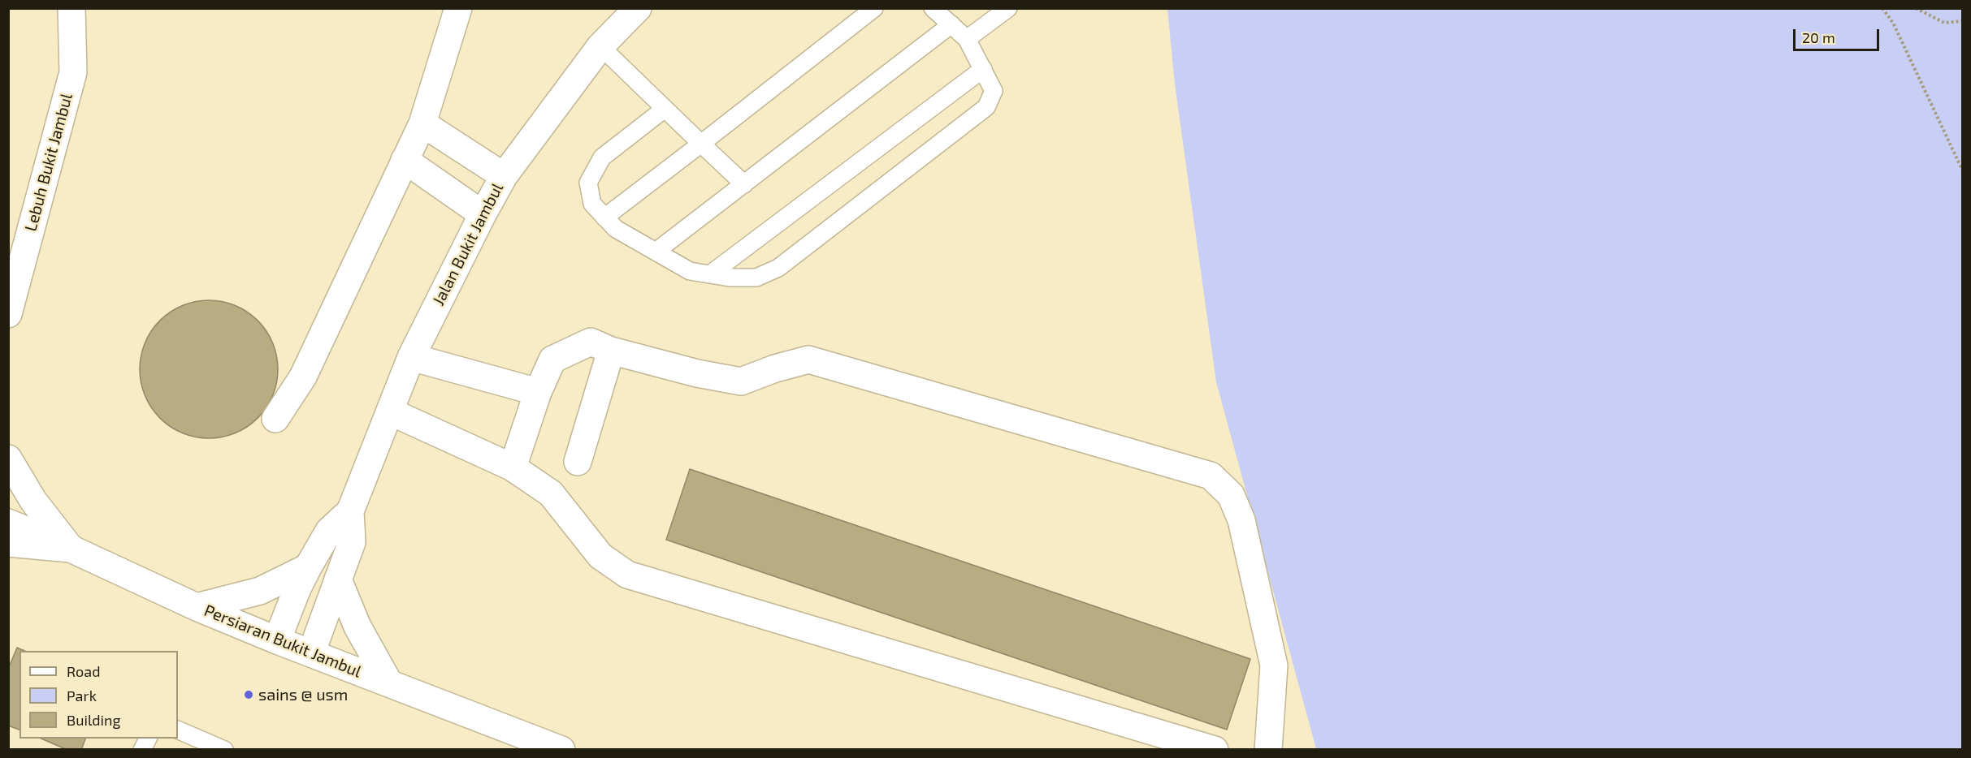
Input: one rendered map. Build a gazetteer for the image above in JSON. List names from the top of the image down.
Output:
{
  "streets": {
    "street": ["Lebuh Bukit Jambul", "Jalan Bukit Jambul", "Persiaran Bukit Jambul"]
  },
  "crossings": [
    ["Jalan Bukit Jambul", "Persiaran Bukit Jambul"]
  ],
  "places": ["sains @ usm"],
  "legend": ["Road", "Park", "Building"],
  "scale_bar": "20 m"
}
